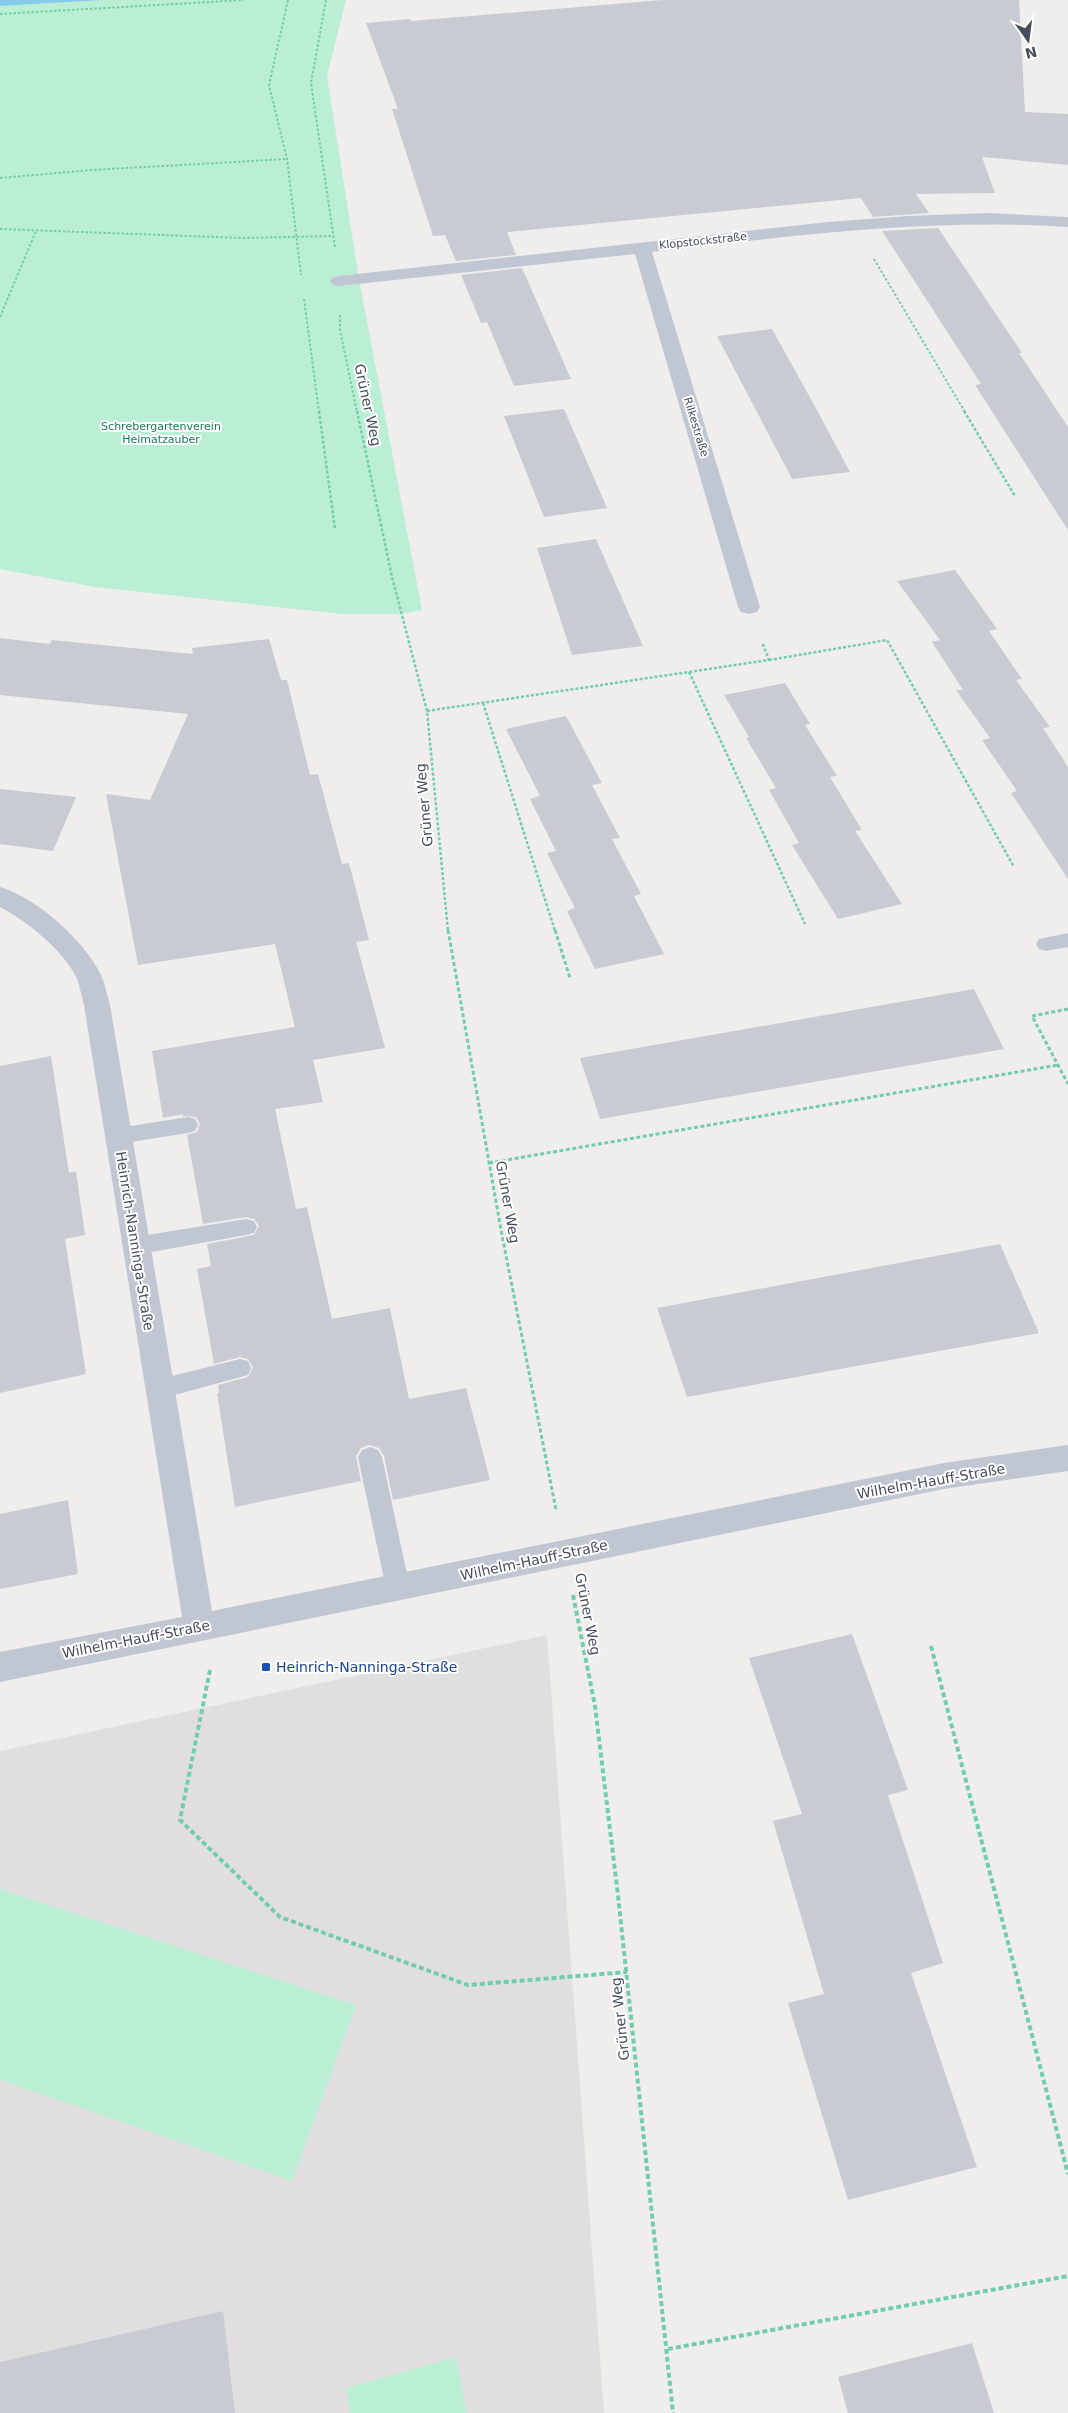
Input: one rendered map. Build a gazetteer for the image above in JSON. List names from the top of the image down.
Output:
{
  "streets": {
    "street": [
      "Klopstockstraße",
      "Rilkestraße",
      "Heinrich-Nanninga-Straße",
      "Wilhelm-Hauff-Straße"
    ],
    "path": ["Grüner Weg"]
  },
  "crossings": [
    ["Klopstockstraße", "Grüner Weg"],
    ["Klopstockstraße", "Rilkestraße"],
    ["Grüner Weg", "Wilhelm-Hauff-Straße"],
    ["Heinrich-Nanninga-Straße", "Wilhelm-Hauff-Straße"]
  ],
  "parks": ["Schrebergartenverein Heimatzauber"],
  "places": {
    "transit": ["Heinrich-Nanninga-Straße"]
  },
  "north": "bottom"
}
